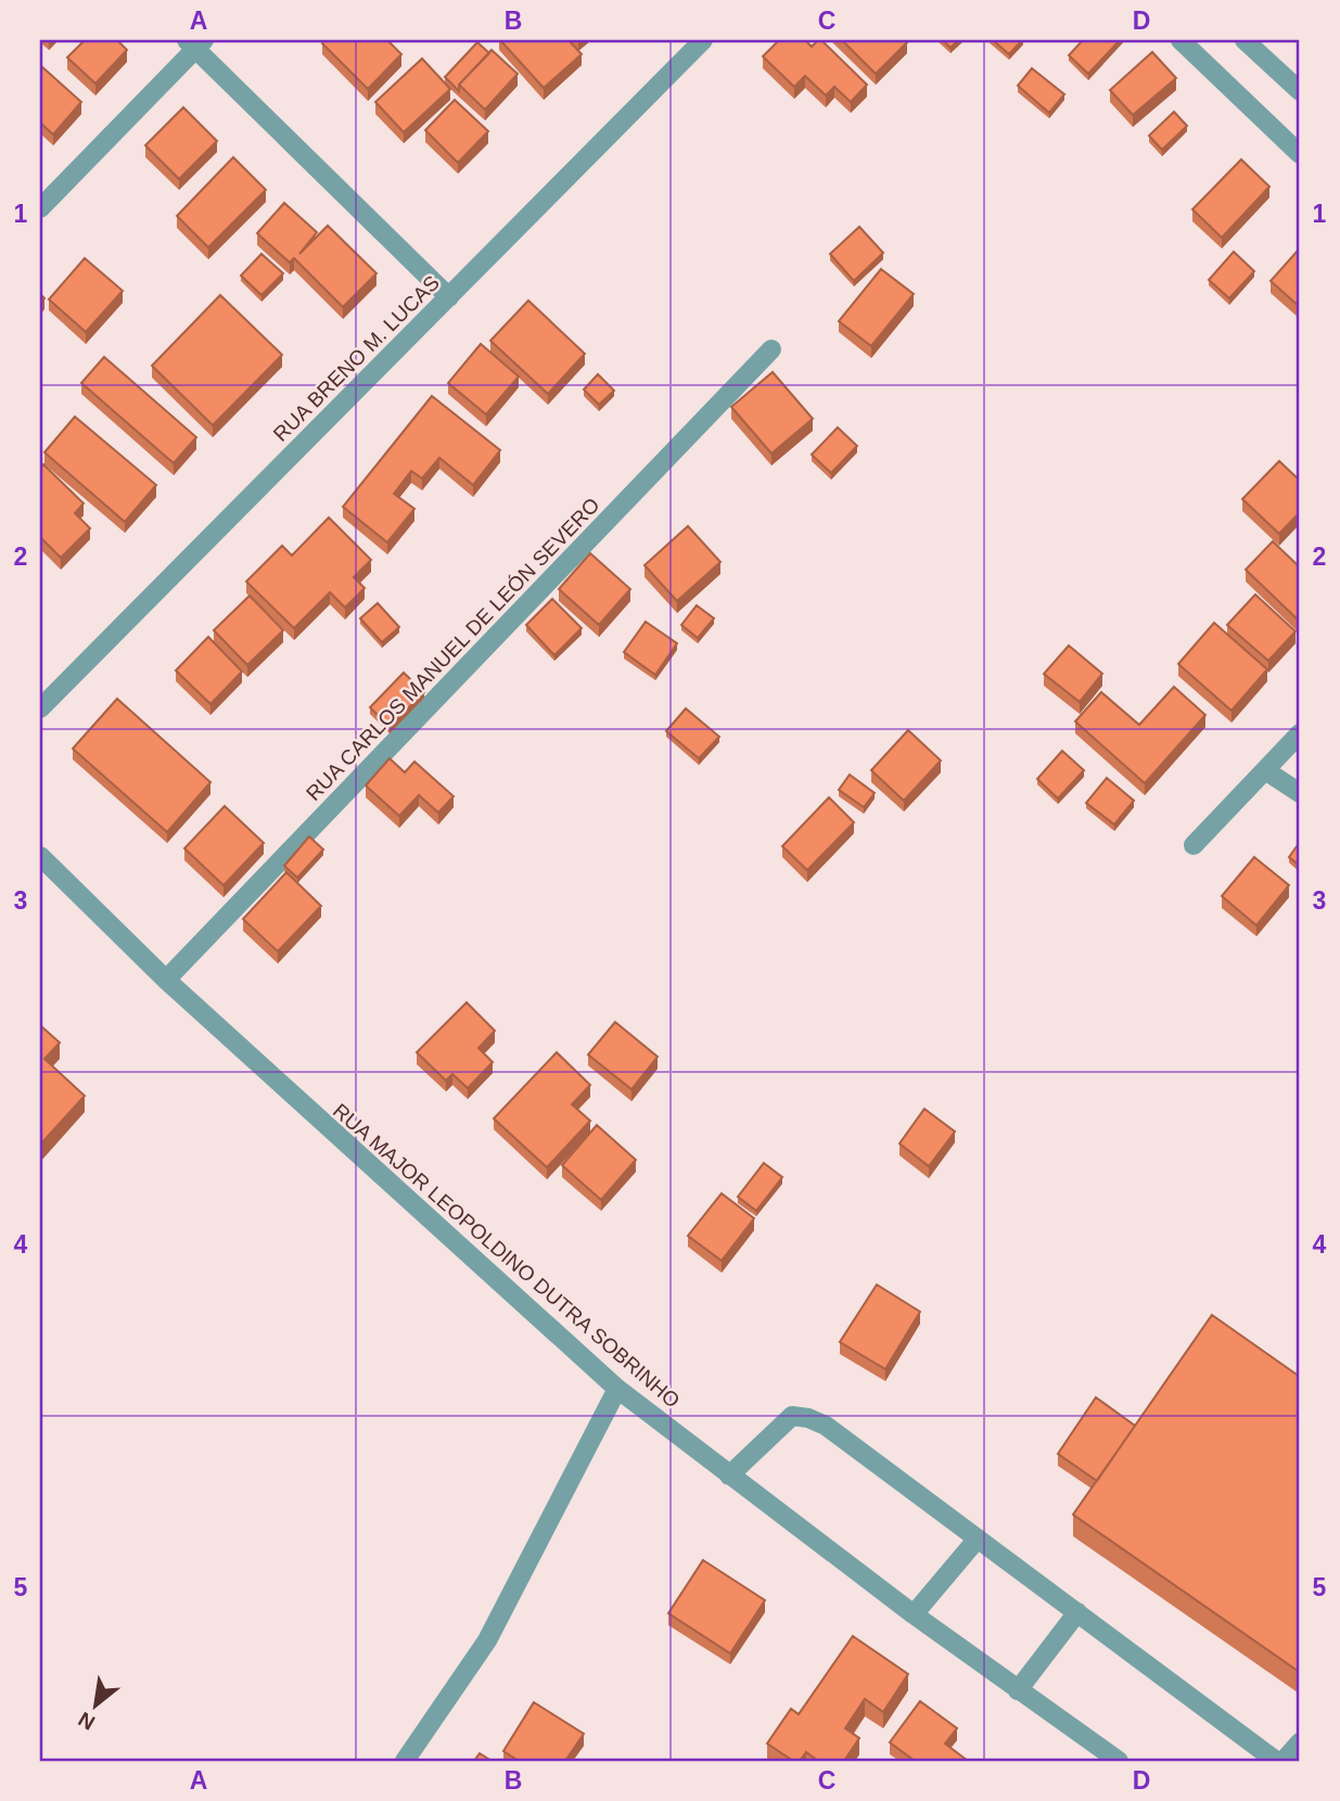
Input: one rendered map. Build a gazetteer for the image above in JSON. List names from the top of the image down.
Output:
{
  "streets": {
    "street": ["RUA BRENO M. LUCAS", "RUA CARLOS MANUEL DE LEÓN SEVERO", "RUA MAJOR LEOPOLDINO DUTRA SOBRINHO"]
  },
  "crossings": [
    ["RUA CARLOS MANUEL DE LEÓN SEVERO", "RUA MAJOR LEOPOLDINO DUTRA SOBRINHO"]
  ],
  "north": "bottom left",
  "grid": {
    "columns": [
      "A",
      "B",
      "C",
      "D"
    ],
    "rows": [
      "1",
      "2",
      "3",
      "4",
      "5"
    ]
  }
}
